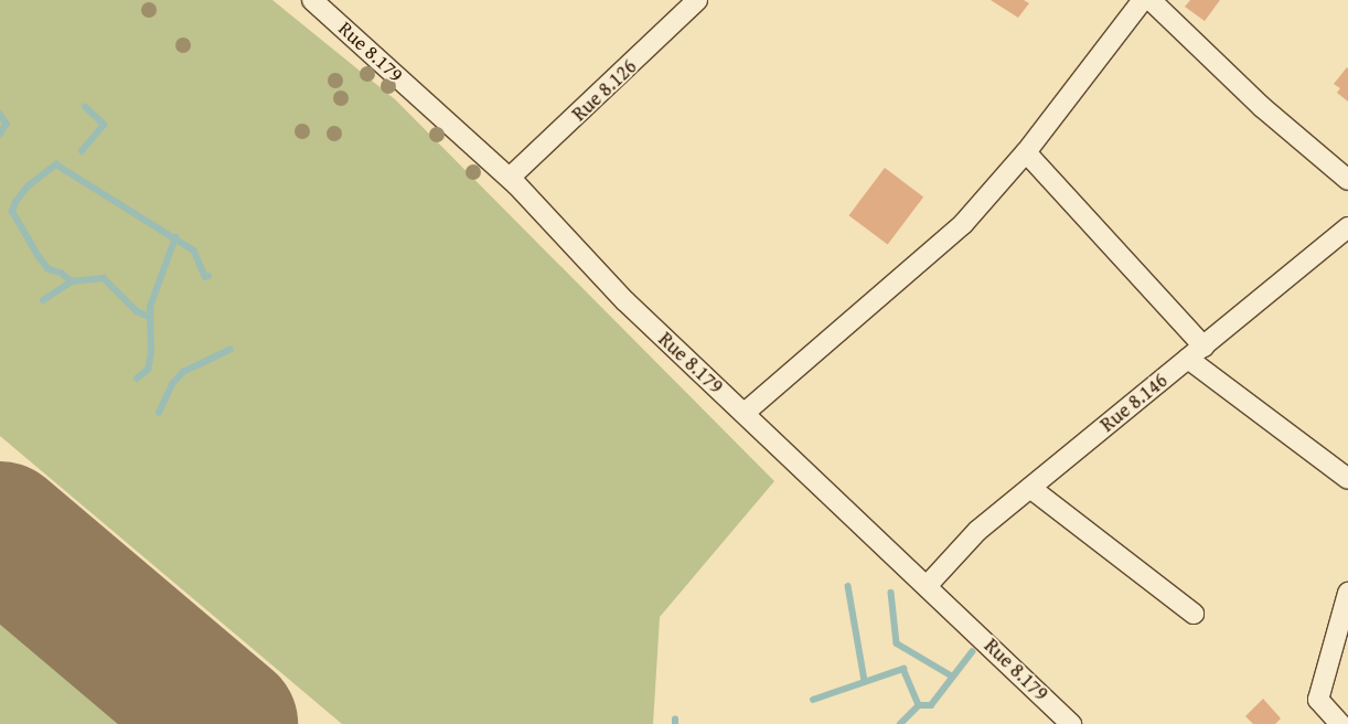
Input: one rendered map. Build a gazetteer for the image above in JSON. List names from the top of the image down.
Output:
{
  "streets": {
    "street": ["Rue 8.179", "Rue 8.126", "Rue 8.146"]
  },
  "crossings": [
    ["Rue 8.179", "Rue 8.126"],
    ["Rue 8.179", "Rue 8.146"]
  ]
}
